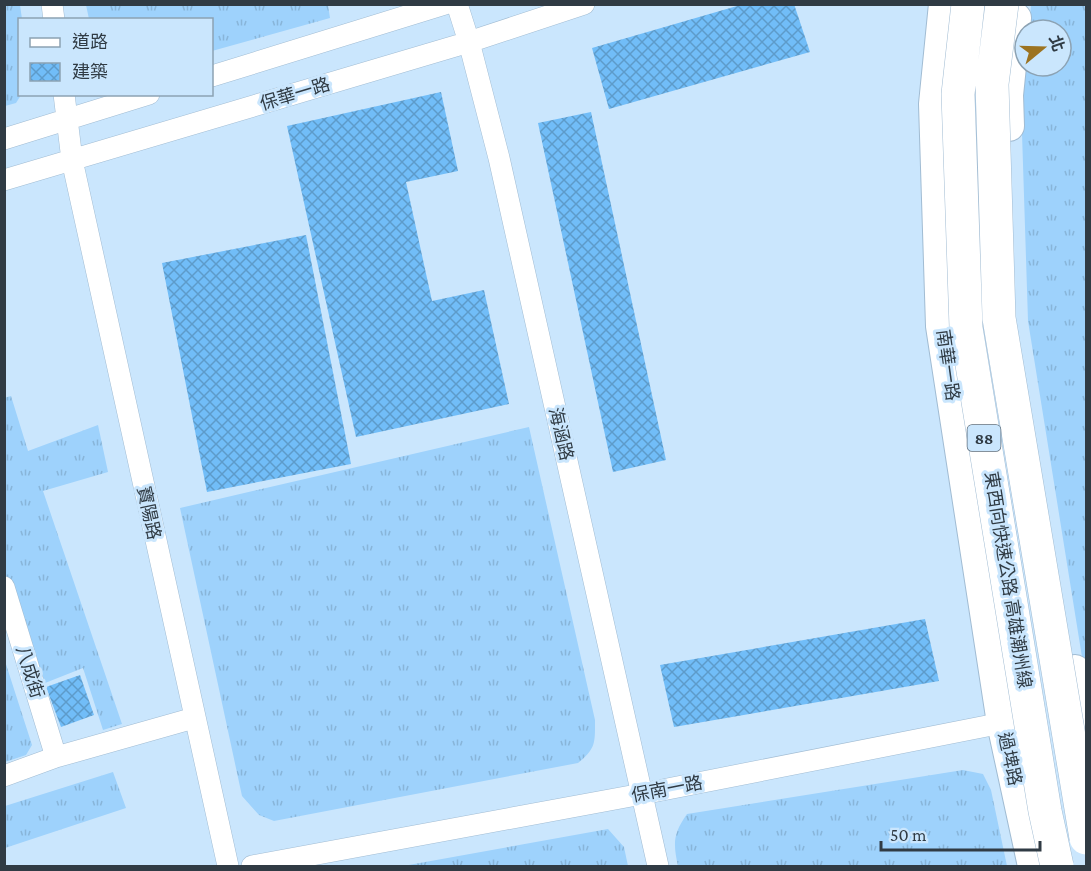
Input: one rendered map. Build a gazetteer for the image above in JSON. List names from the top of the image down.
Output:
{
  "streets": {
    "highway": ["88", "東西向快速公路 高雄潮州線"],
    "main road": ["南華一路", "過埤路", "保南一路"],
    "street": [
      "保華一路",
      "海涵路",
      "寶陽路",
      "八成街"
    ]
  },
  "crossings": [
    ["保華一路", "海涵路"],
    ["保華一路", "寶陽路"],
    ["南華一路", "過埤路"],
    ["南華一路", "保南一路"],
    ["海涵路", "保南一路"],
    ["過埤路", "保南一路"]
  ],
  "legend": ["道路", "建築"],
  "scale_bar": "50 m",
  "north": "right"
}
